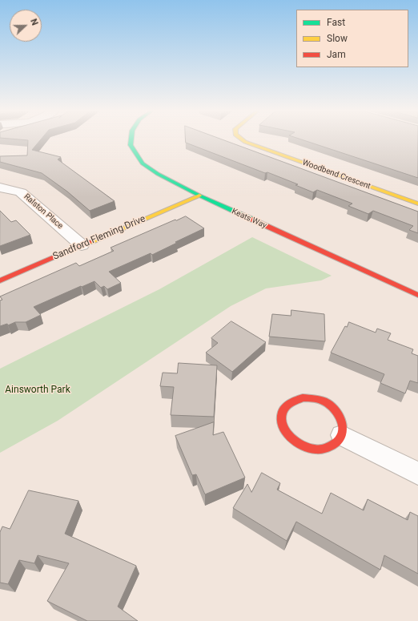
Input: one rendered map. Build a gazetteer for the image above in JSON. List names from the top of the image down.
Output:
{
  "streets": {
    "street": [
      "Woodbend Crescent",
      "Ralston Place",
      "Keats Way",
      "Sandford Fleming Drive"
    ]
  },
  "crossings": [
    ["Ralston Place", "Sandford Fleming Drive"],
    ["Keats Way", "Sandford Fleming Drive"]
  ],
  "parks": ["Ainsworth Park"],
  "legend": ["Fast", "Slow", "Jam"],
  "north": "right"
}
